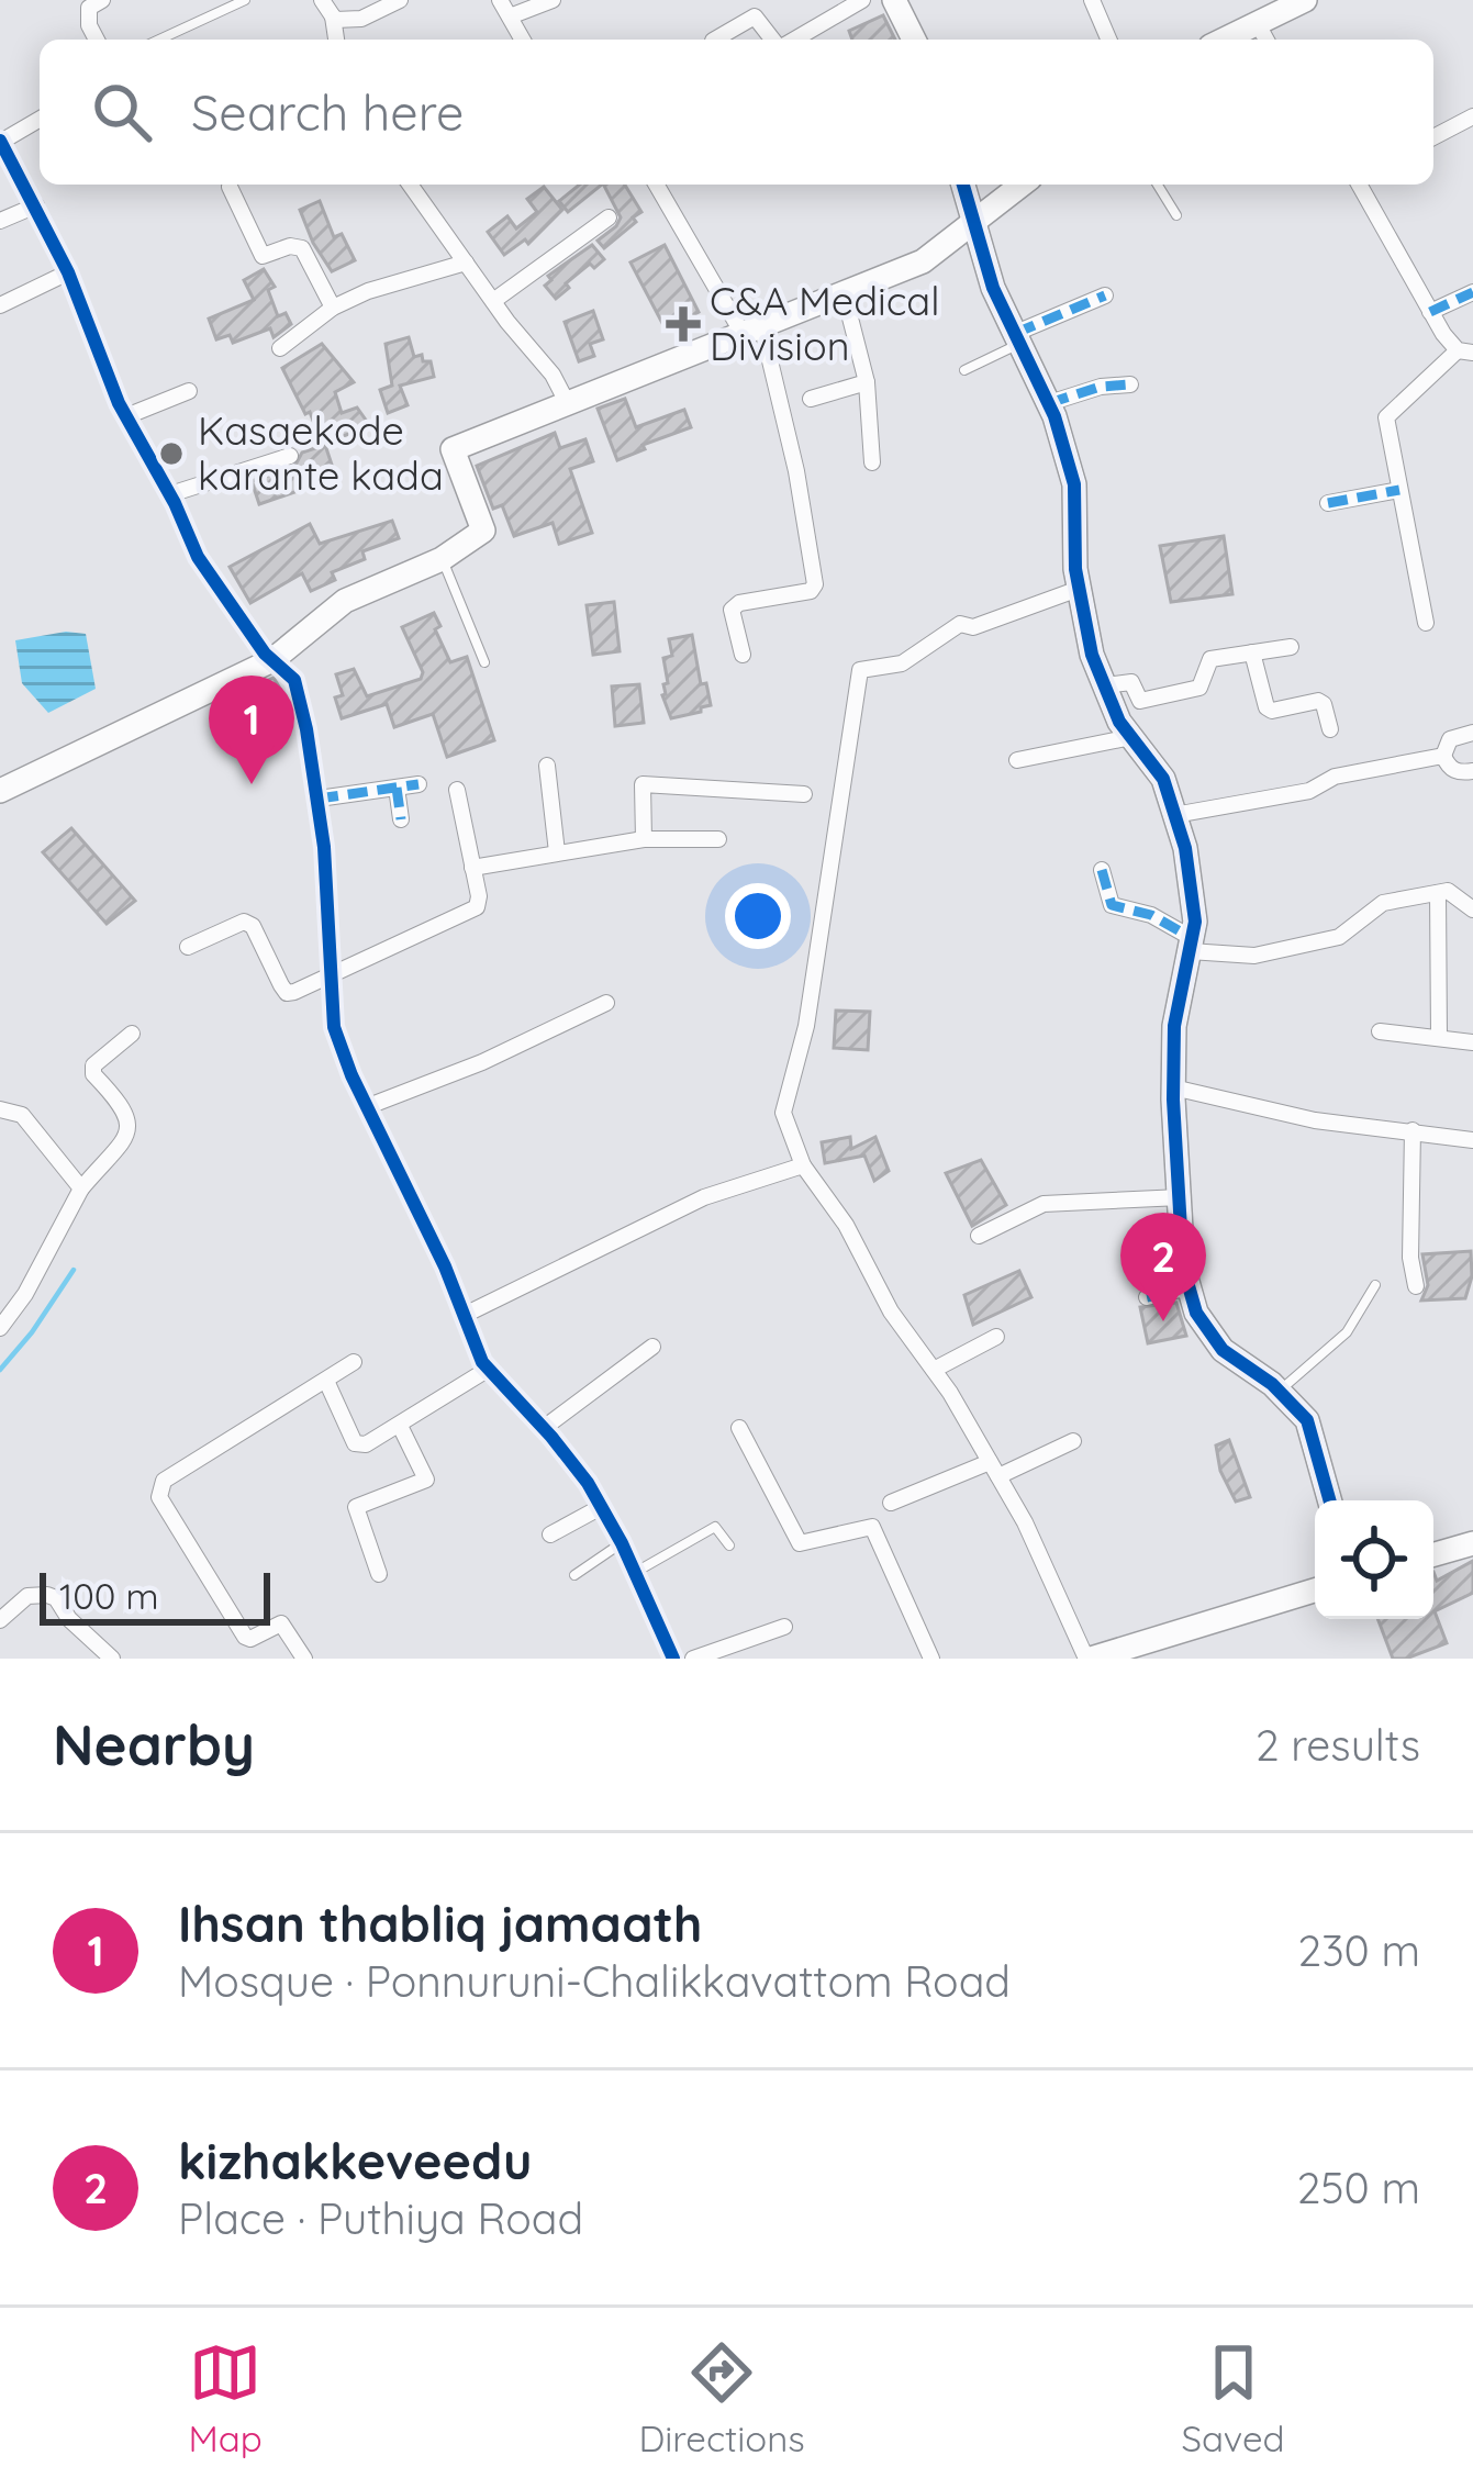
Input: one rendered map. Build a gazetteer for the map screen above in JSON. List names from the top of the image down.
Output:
{
  "places": {
    "health": ["C&A Medical Division"],
    "other": ["Kasaekode karante kada"]
  },
  "scale_bar": "100 m",
  "page": {
    "search": "Search here",
    "pins": ["1", "2"],
    "scale": "100 m",
    "heading": ["Nearby", "2 results"],
    "list": [
      {
        "mark": "1",
        "name": "Ihsan thabliq jamaath",
        "note": "Mosque · Ponnuruni-Chalikkavattom Road",
        "value": "230 m"
      },
      {
        "mark": "2",
        "name": "kizhakkeveedu",
        "note": "Place · Puthiya Road",
        "value": "250 m"
      }
    ],
    "nav": ["Map", "Directions", "Saved"]
  }
}
